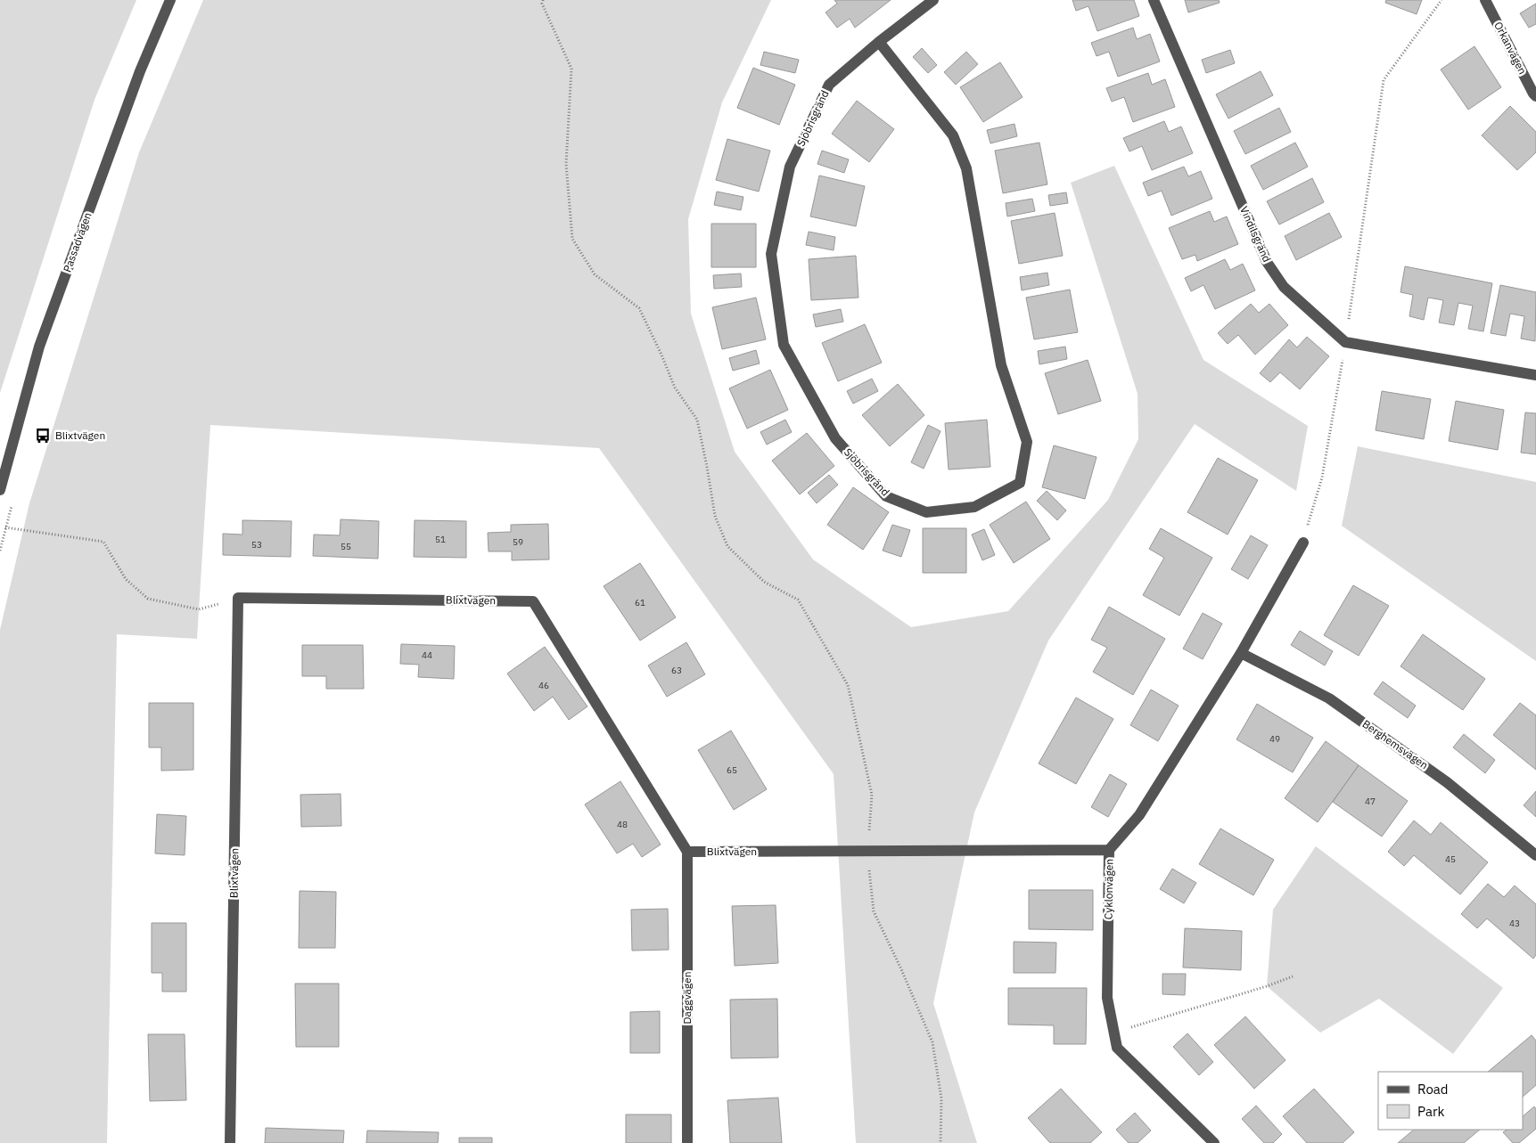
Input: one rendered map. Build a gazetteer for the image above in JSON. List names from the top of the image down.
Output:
{
  "streets": {
    "street": [
      "Orkanvägen",
      "Sjöbrisgränd",
      "Vindilsgränd",
      "Passadvägen",
      "Blixtvägen",
      "Berghemsvägen",
      "Cyklonvägen",
      "Daggvägen"
    ]
  },
  "crossings": [
    ["Blixtvägen", "Cyklonvägen"],
    ["Blixtvägen", "Daggvägen"],
    ["Berghemsvägen", "Cyklonvägen"]
  ],
  "places": {
    "bus stop": ["Blixtvägen"]
  },
  "house_numbers": [
    "51",
    "59",
    "53",
    "55",
    "61",
    "44",
    "63",
    "46",
    "49",
    "65",
    "47",
    "48",
    "45",
    "43"
  ],
  "legend": ["Road", "Park"]
}
